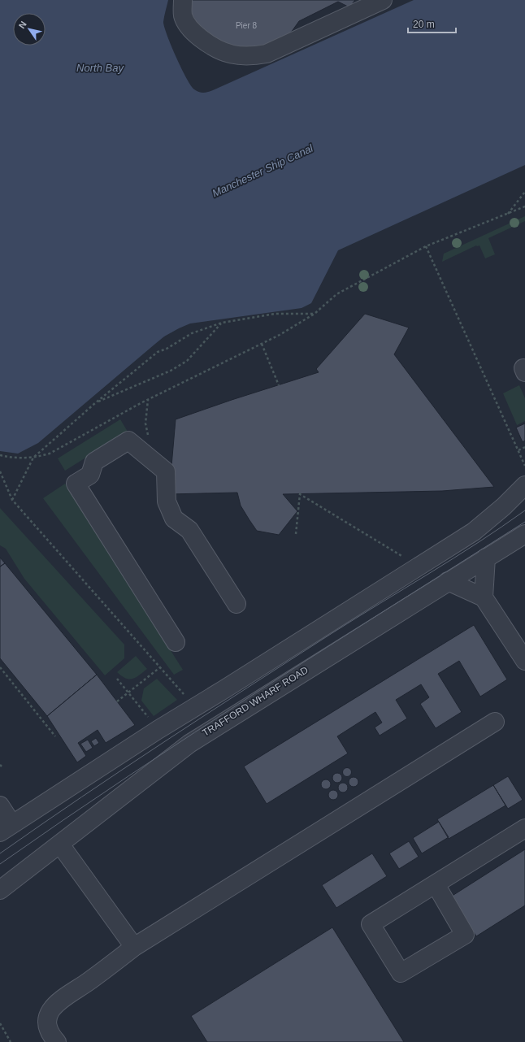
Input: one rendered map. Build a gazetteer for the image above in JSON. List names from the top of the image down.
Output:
{
  "streets": {
    "street": ["TRAFFORD WHARF ROAD"]
  },
  "water": ["North Bay", "Manchester Ship Canal"],
  "house_numbers": ["Pier 8"],
  "scale_bar": "20 m",
  "north": "top left"
}
